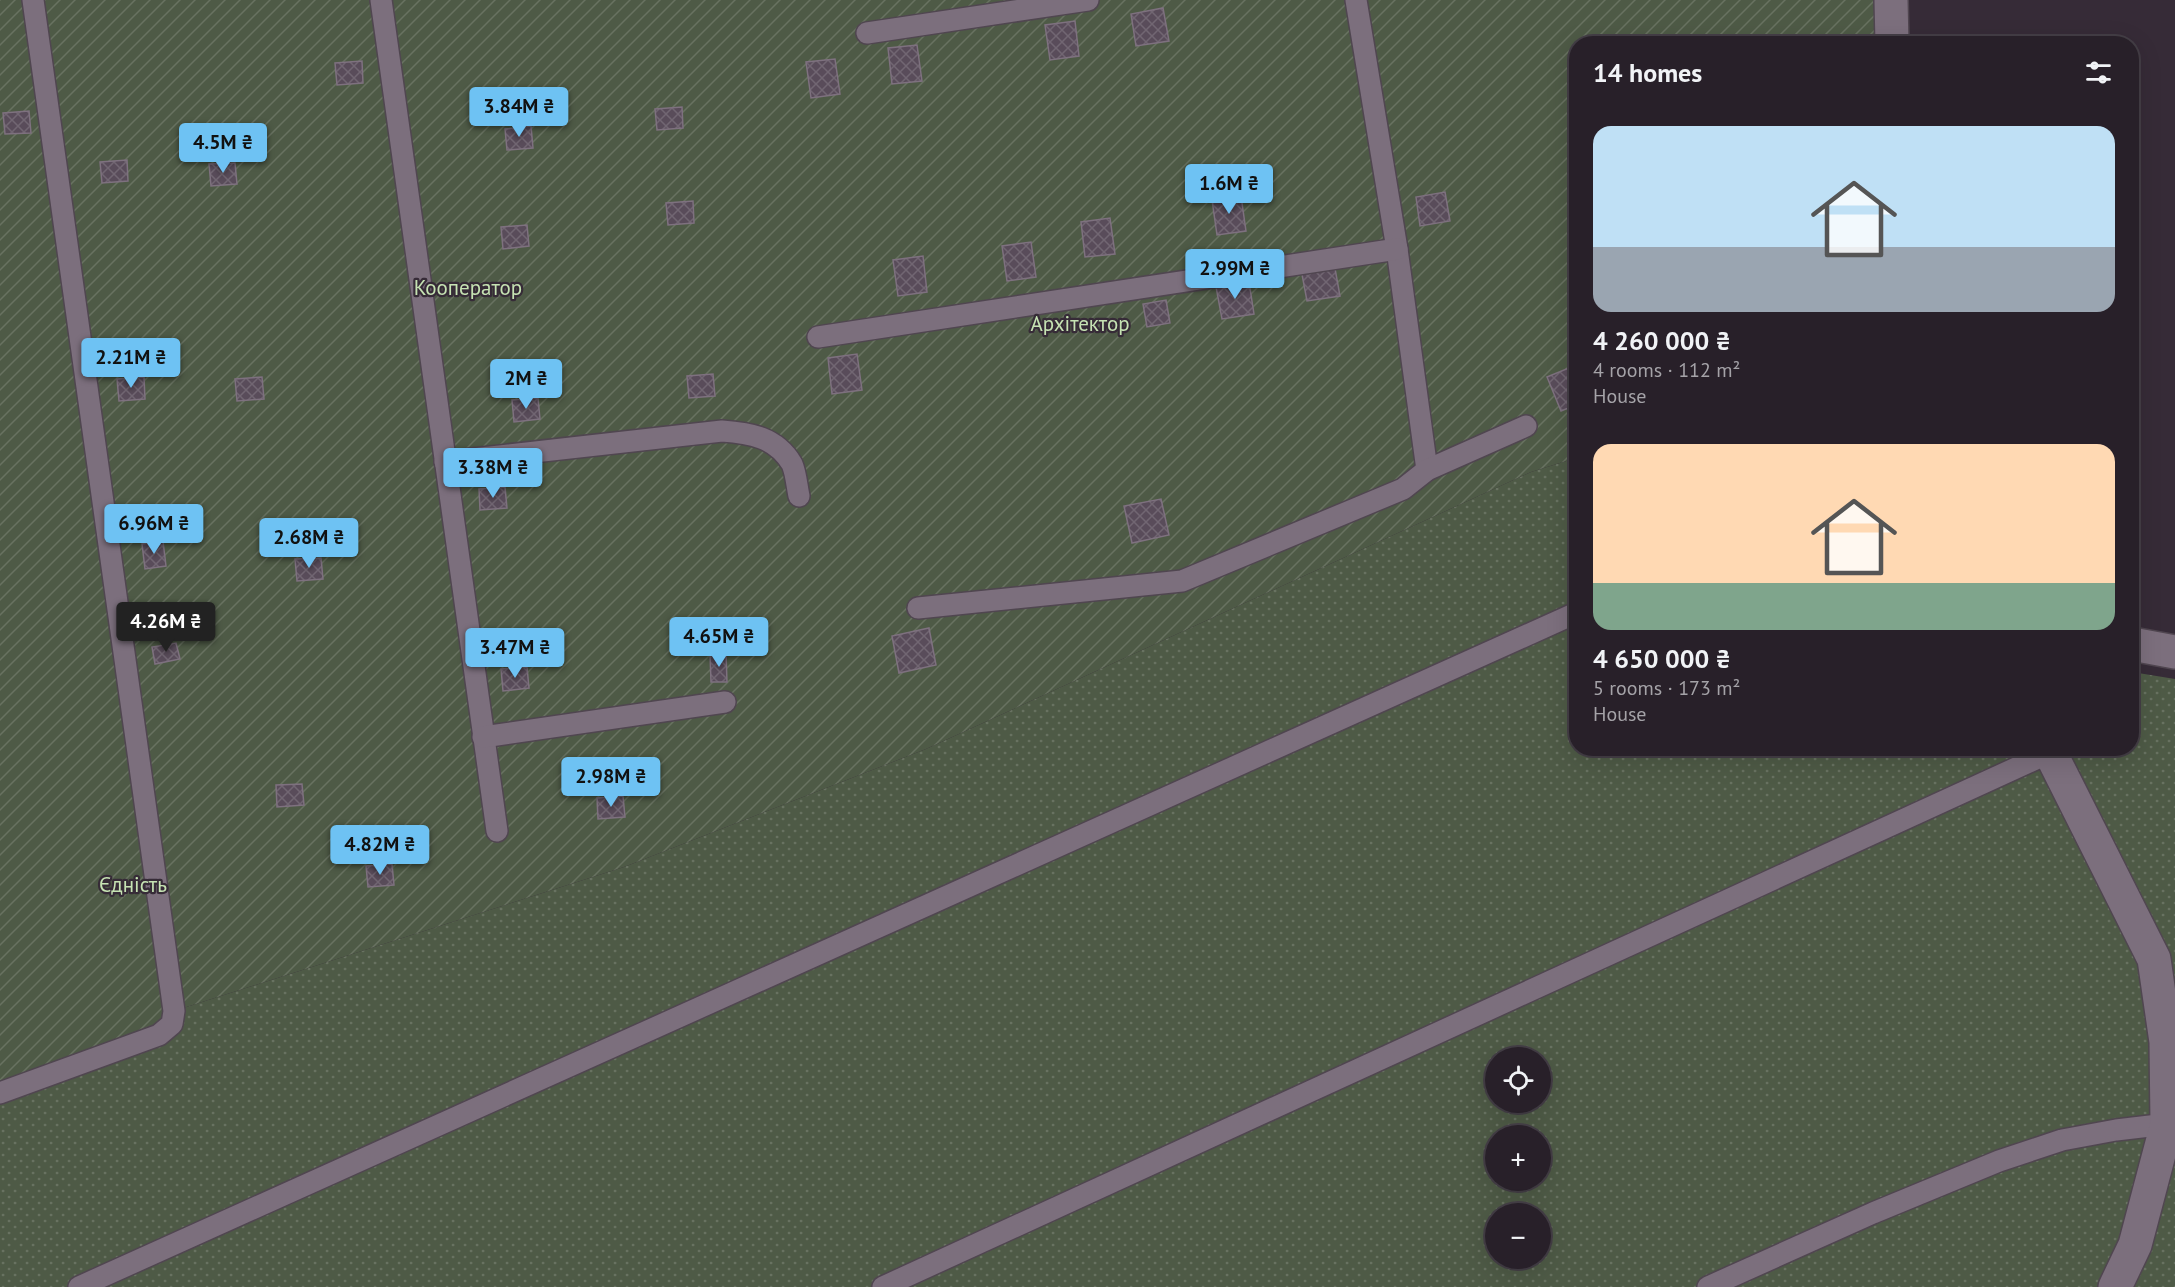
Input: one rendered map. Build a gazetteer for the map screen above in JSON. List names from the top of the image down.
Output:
{
  "parks": ["Кооператор", "Архітектор", "Єдність"],
  "page": {
    "heading": "14 homes",
    "price": [
      "3.84M ₴",
      "4.5M ₴",
      "1.6M ₴",
      "2.99M ₴",
      "2.21M ₴",
      "2M ₴",
      "3.38M ₴",
      "6.96M ₴",
      "2.68M ₴",
      "4.26M ₴",
      "4.65M ₴",
      "3.47M ₴",
      "2.98M ₴",
      "4.82M ₴"
    ],
    "list": [
      {
        "name": "4 260 000 ₴",
        "note": "4 rooms · 112 m² · House"
      },
      {
        "name": "4 650 000 ₴",
        "note": "5 rooms · 173 m² · House"
      }
    ],
    "map_buttons": ["+", "−"]
  }
}
